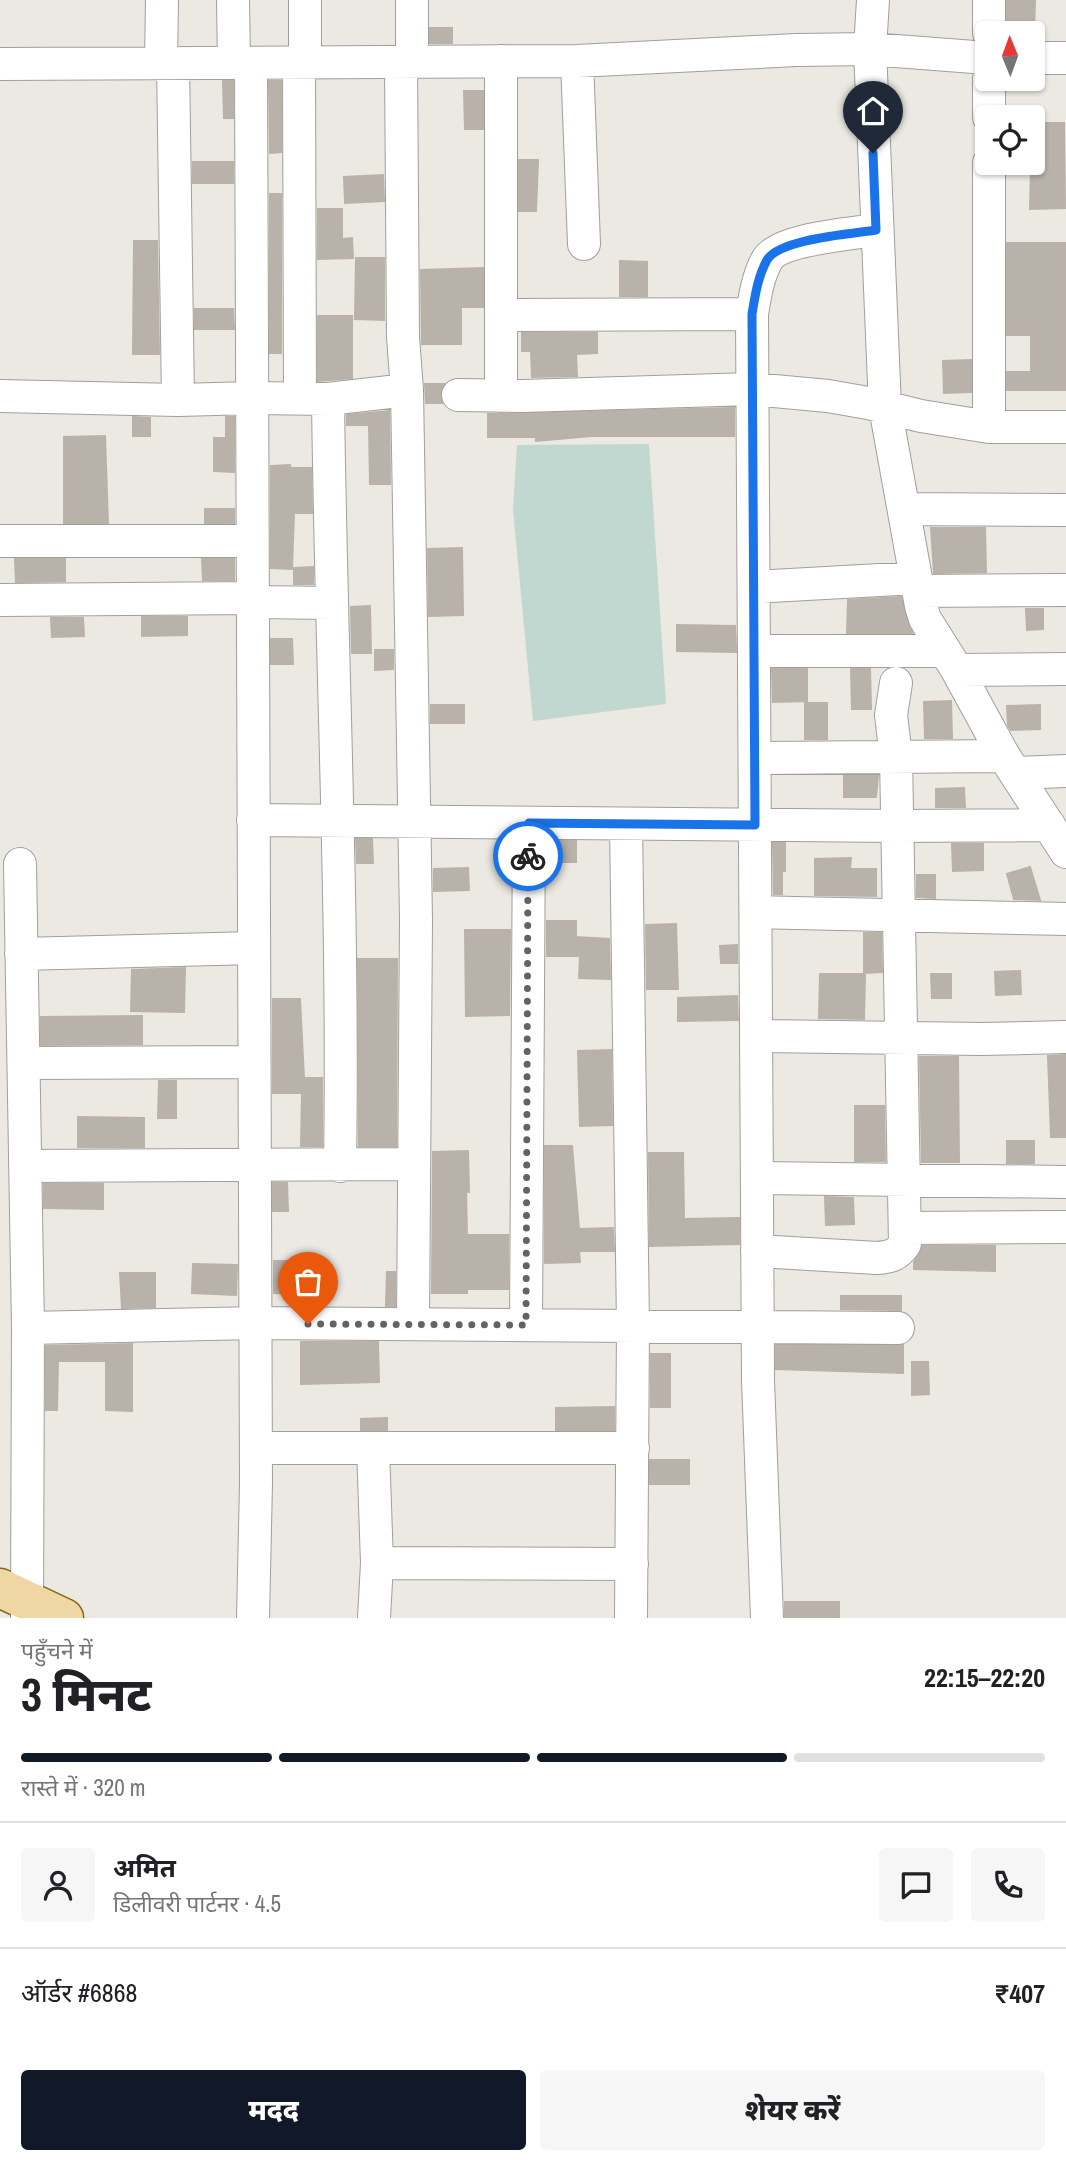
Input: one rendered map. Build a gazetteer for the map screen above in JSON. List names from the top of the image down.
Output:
{
  "north": "top",
  "page": {
    "heading": ["3 मिनट", "पहुँचने में", "22:15–22:20"],
    "panel": [
      "अमित",
      "डिलीवरी पार्टनर · 4.5",
      "ऑर्डर #6868",
      "₹407"
    ],
    "bar": "रास्ते में · 320 m",
    "buttons": ["मदद", "शेयर करें"]
  }
}
